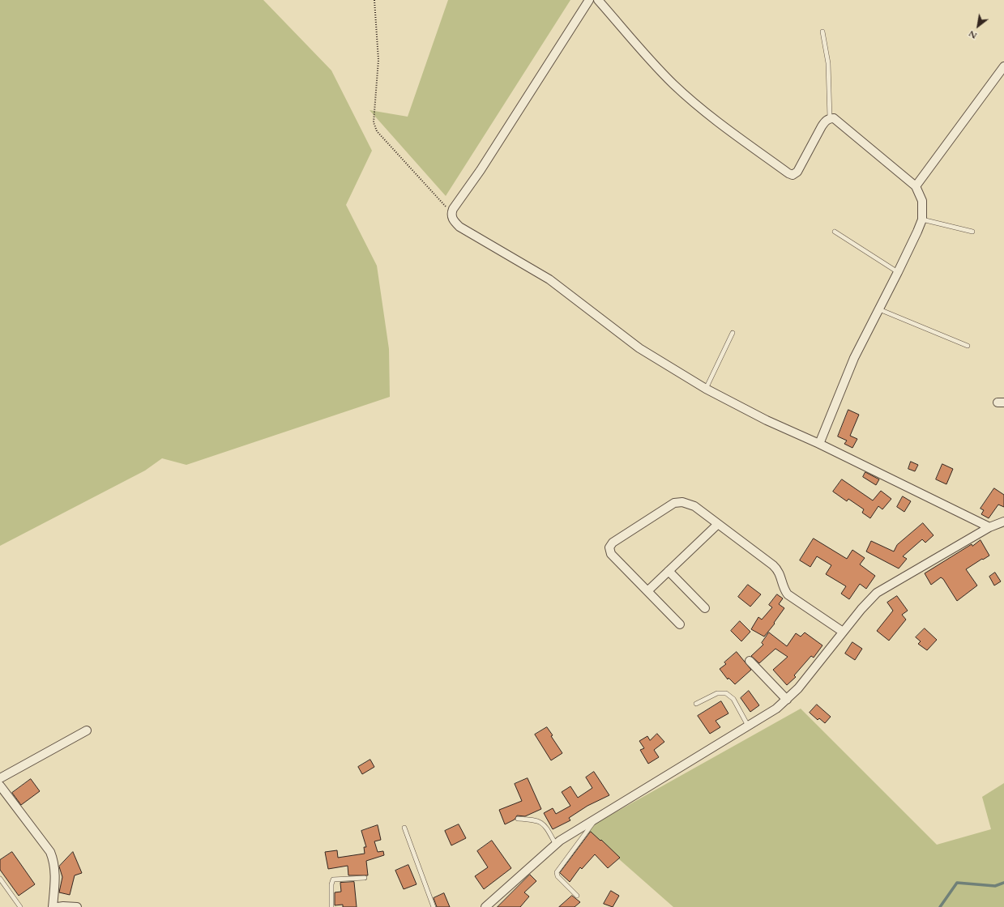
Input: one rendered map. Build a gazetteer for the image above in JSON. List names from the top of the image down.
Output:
{
  "north": "bottom left"
}
